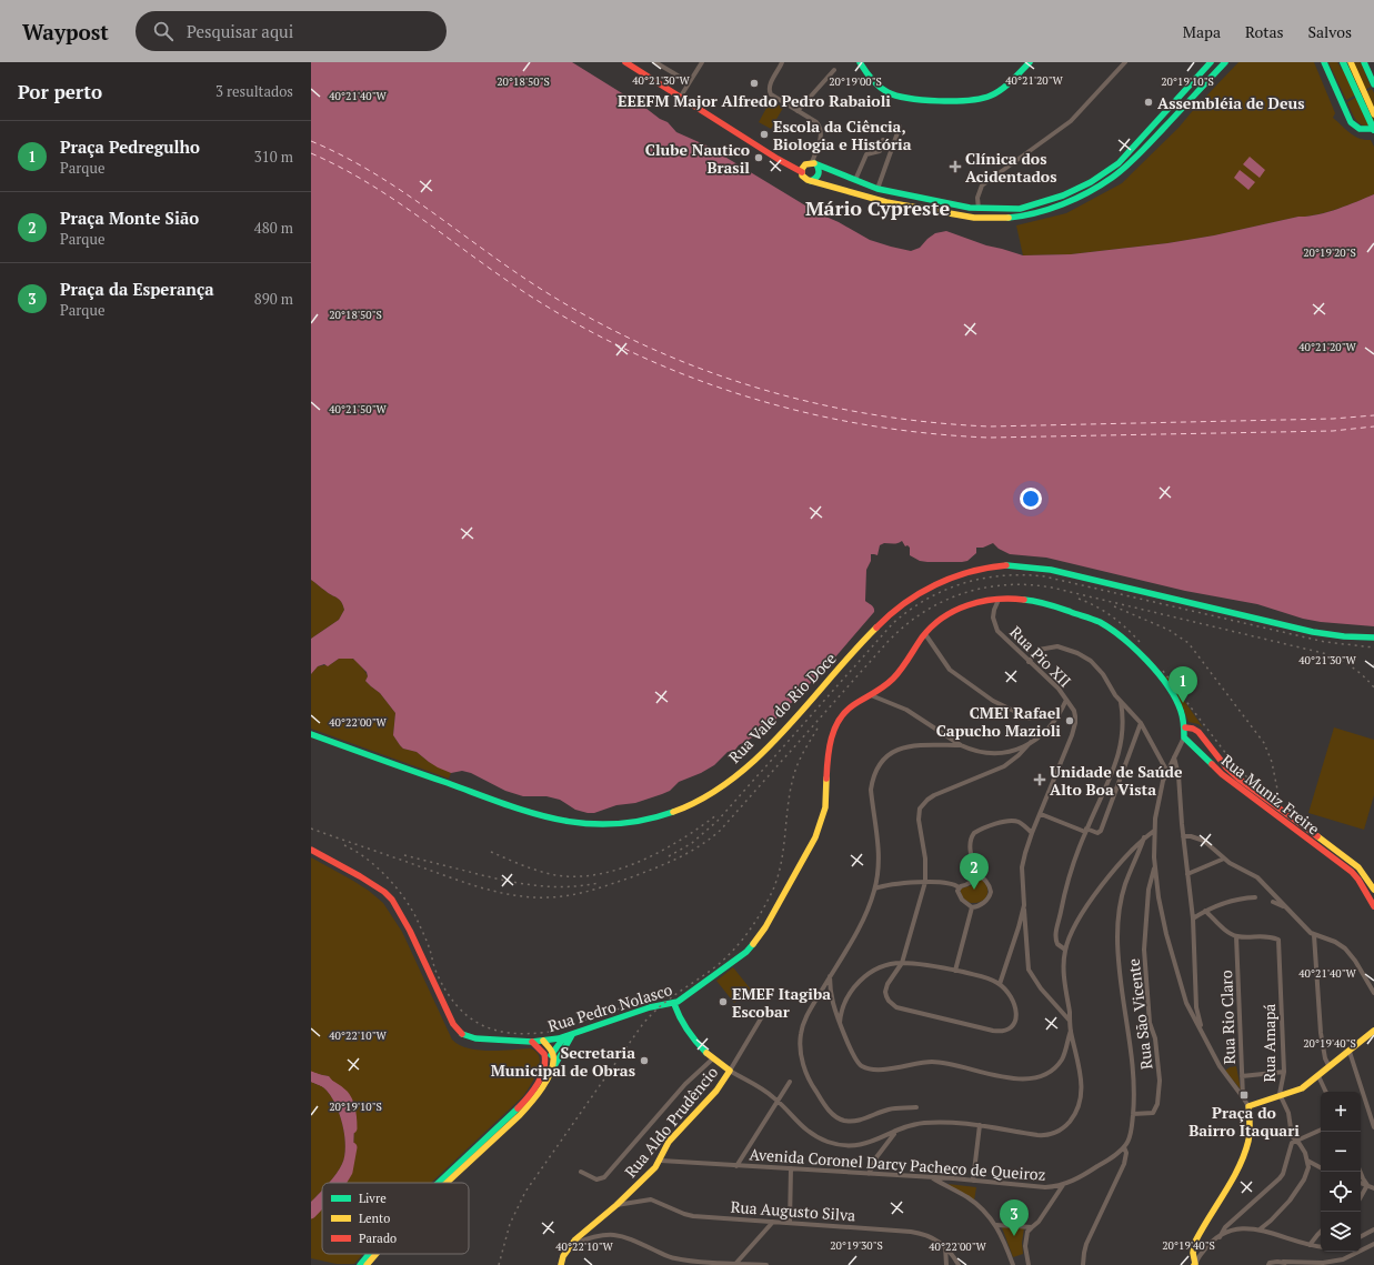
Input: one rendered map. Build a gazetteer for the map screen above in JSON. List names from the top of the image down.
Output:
{
  "streets": {
    "street": [
      "Rua Pio XII",
      "Rua Vale do Rio Doce",
      "Rua Muniz Freire",
      "Rua Pedro Nolasco",
      "Rua São Vicente",
      "Rua Rio Claro",
      "Rua Amapá",
      "Rua Aldo Prudêncio",
      "Avenida Coronel Darcy Pacheco de Queiroz",
      "Rua Augusto Silva"
    ]
  },
  "crossings": [
    ["Rua Pio XII", "Rua Pedro Nolasco"],
    ["Rua Muniz Freire", "Rua Pedro Nolasco"],
    ["Rua Rio Claro", "Rua Amapá"],
    ["Rua Aldo Prudêncio", "Avenida Coronel Darcy Pacheco de Queiroz"],
    ["Rua Aldo Prudêncio", "Rua Augusto Silva"]
  ],
  "districts": ["Mário Cypreste"],
  "places": {
    "other": [
      "EEEFM Major Alfredo Pedro Rabaioli",
      "Assembléia de Deus",
      "Escola da Ciência, Biologia e História",
      "Clube Nautico Brasil",
      "CMEI Rafael Capucho Mazioli",
      "EMEF Itagiba Escobar",
      "Secretaria Municipal de Obras"
    ],
    "health": ["Clínica dos Acidentados", "Unidade de Saúde Alto Boa Vista"],
    "transit": ["Praça do Bairro Itaquari"]
  },
  "legend": ["Livre", "Lento", "Parado"],
  "page": {
    "header": "Waypost",
    "search": "Pesquisar aqui",
    "nav": ["Mapa", "Rotas", "Salvos"],
    "heading": ["Por perto", "3 resultados"],
    "list": [
      {
        "mark": "1",
        "name": "Praça Pedregulho",
        "note": "Parque",
        "value": "310 m"
      },
      {
        "mark": "2",
        "name": "Praça Monte Sião",
        "note": "Parque",
        "value": "480 m"
      },
      {
        "mark": "3",
        "name": "Praça da Esperança",
        "note": "Parque",
        "value": "890 m"
      }
    ],
    "pins": ["1", "2", "3"],
    "map_buttons": ["+", "−"]
  },
  "coordinates": [
    "40°21'20\"W",
    "40°21'30\"W",
    "20°18'50\"S",
    "20°19'00\"S",
    "20°19'10\"S",
    "40°21'40\"W",
    "20°19'20\"S",
    "40°21'50\"W",
    "40°22'00\"W",
    "40°22'10\"W",
    "20°19'40\"S",
    "20°19'30\"S"
  ]
}
